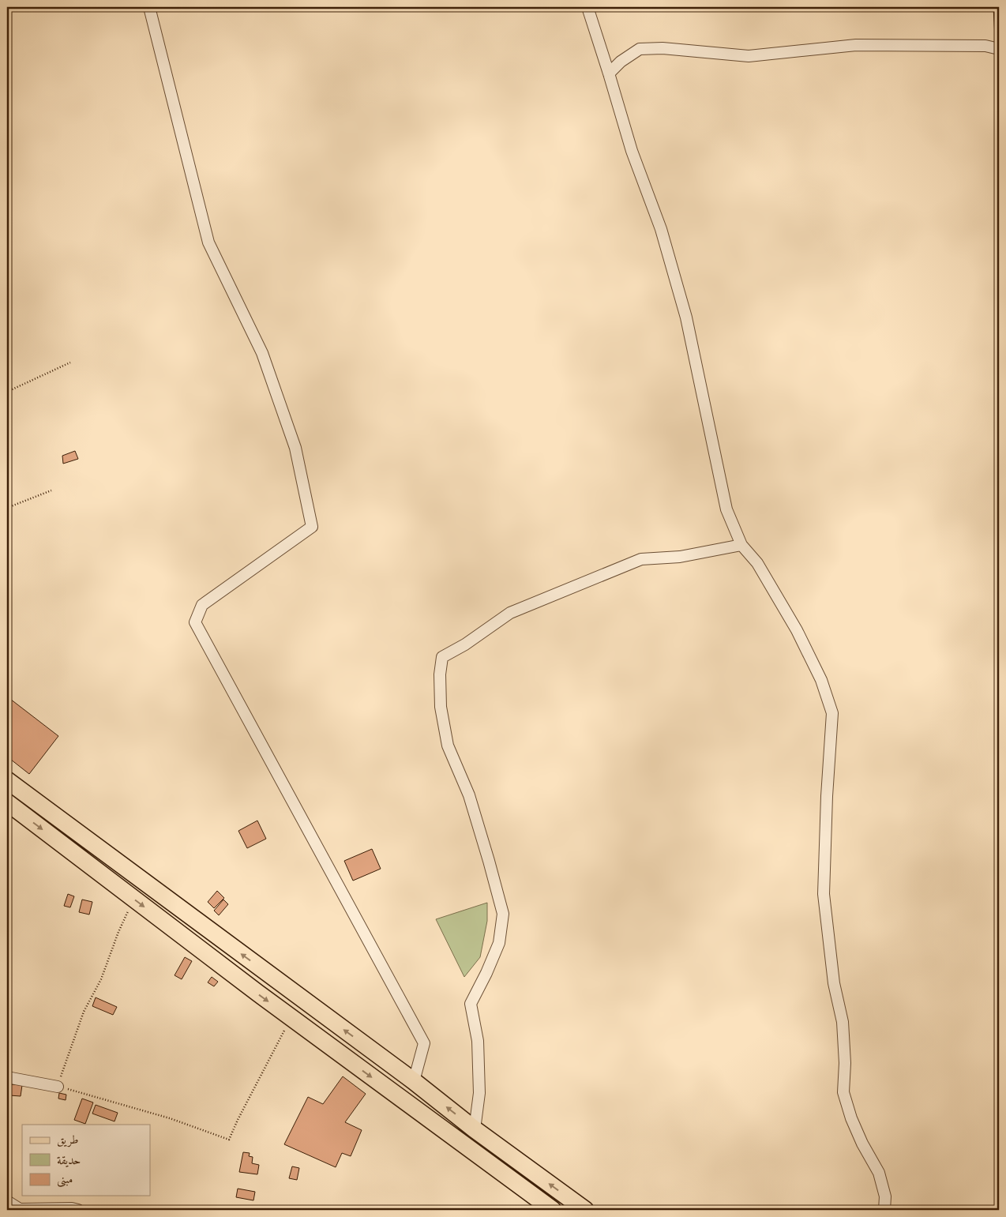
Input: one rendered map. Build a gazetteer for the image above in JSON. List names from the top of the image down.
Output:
{
  "legend": ["طريق", "حديقة", "مبنى"]
}
